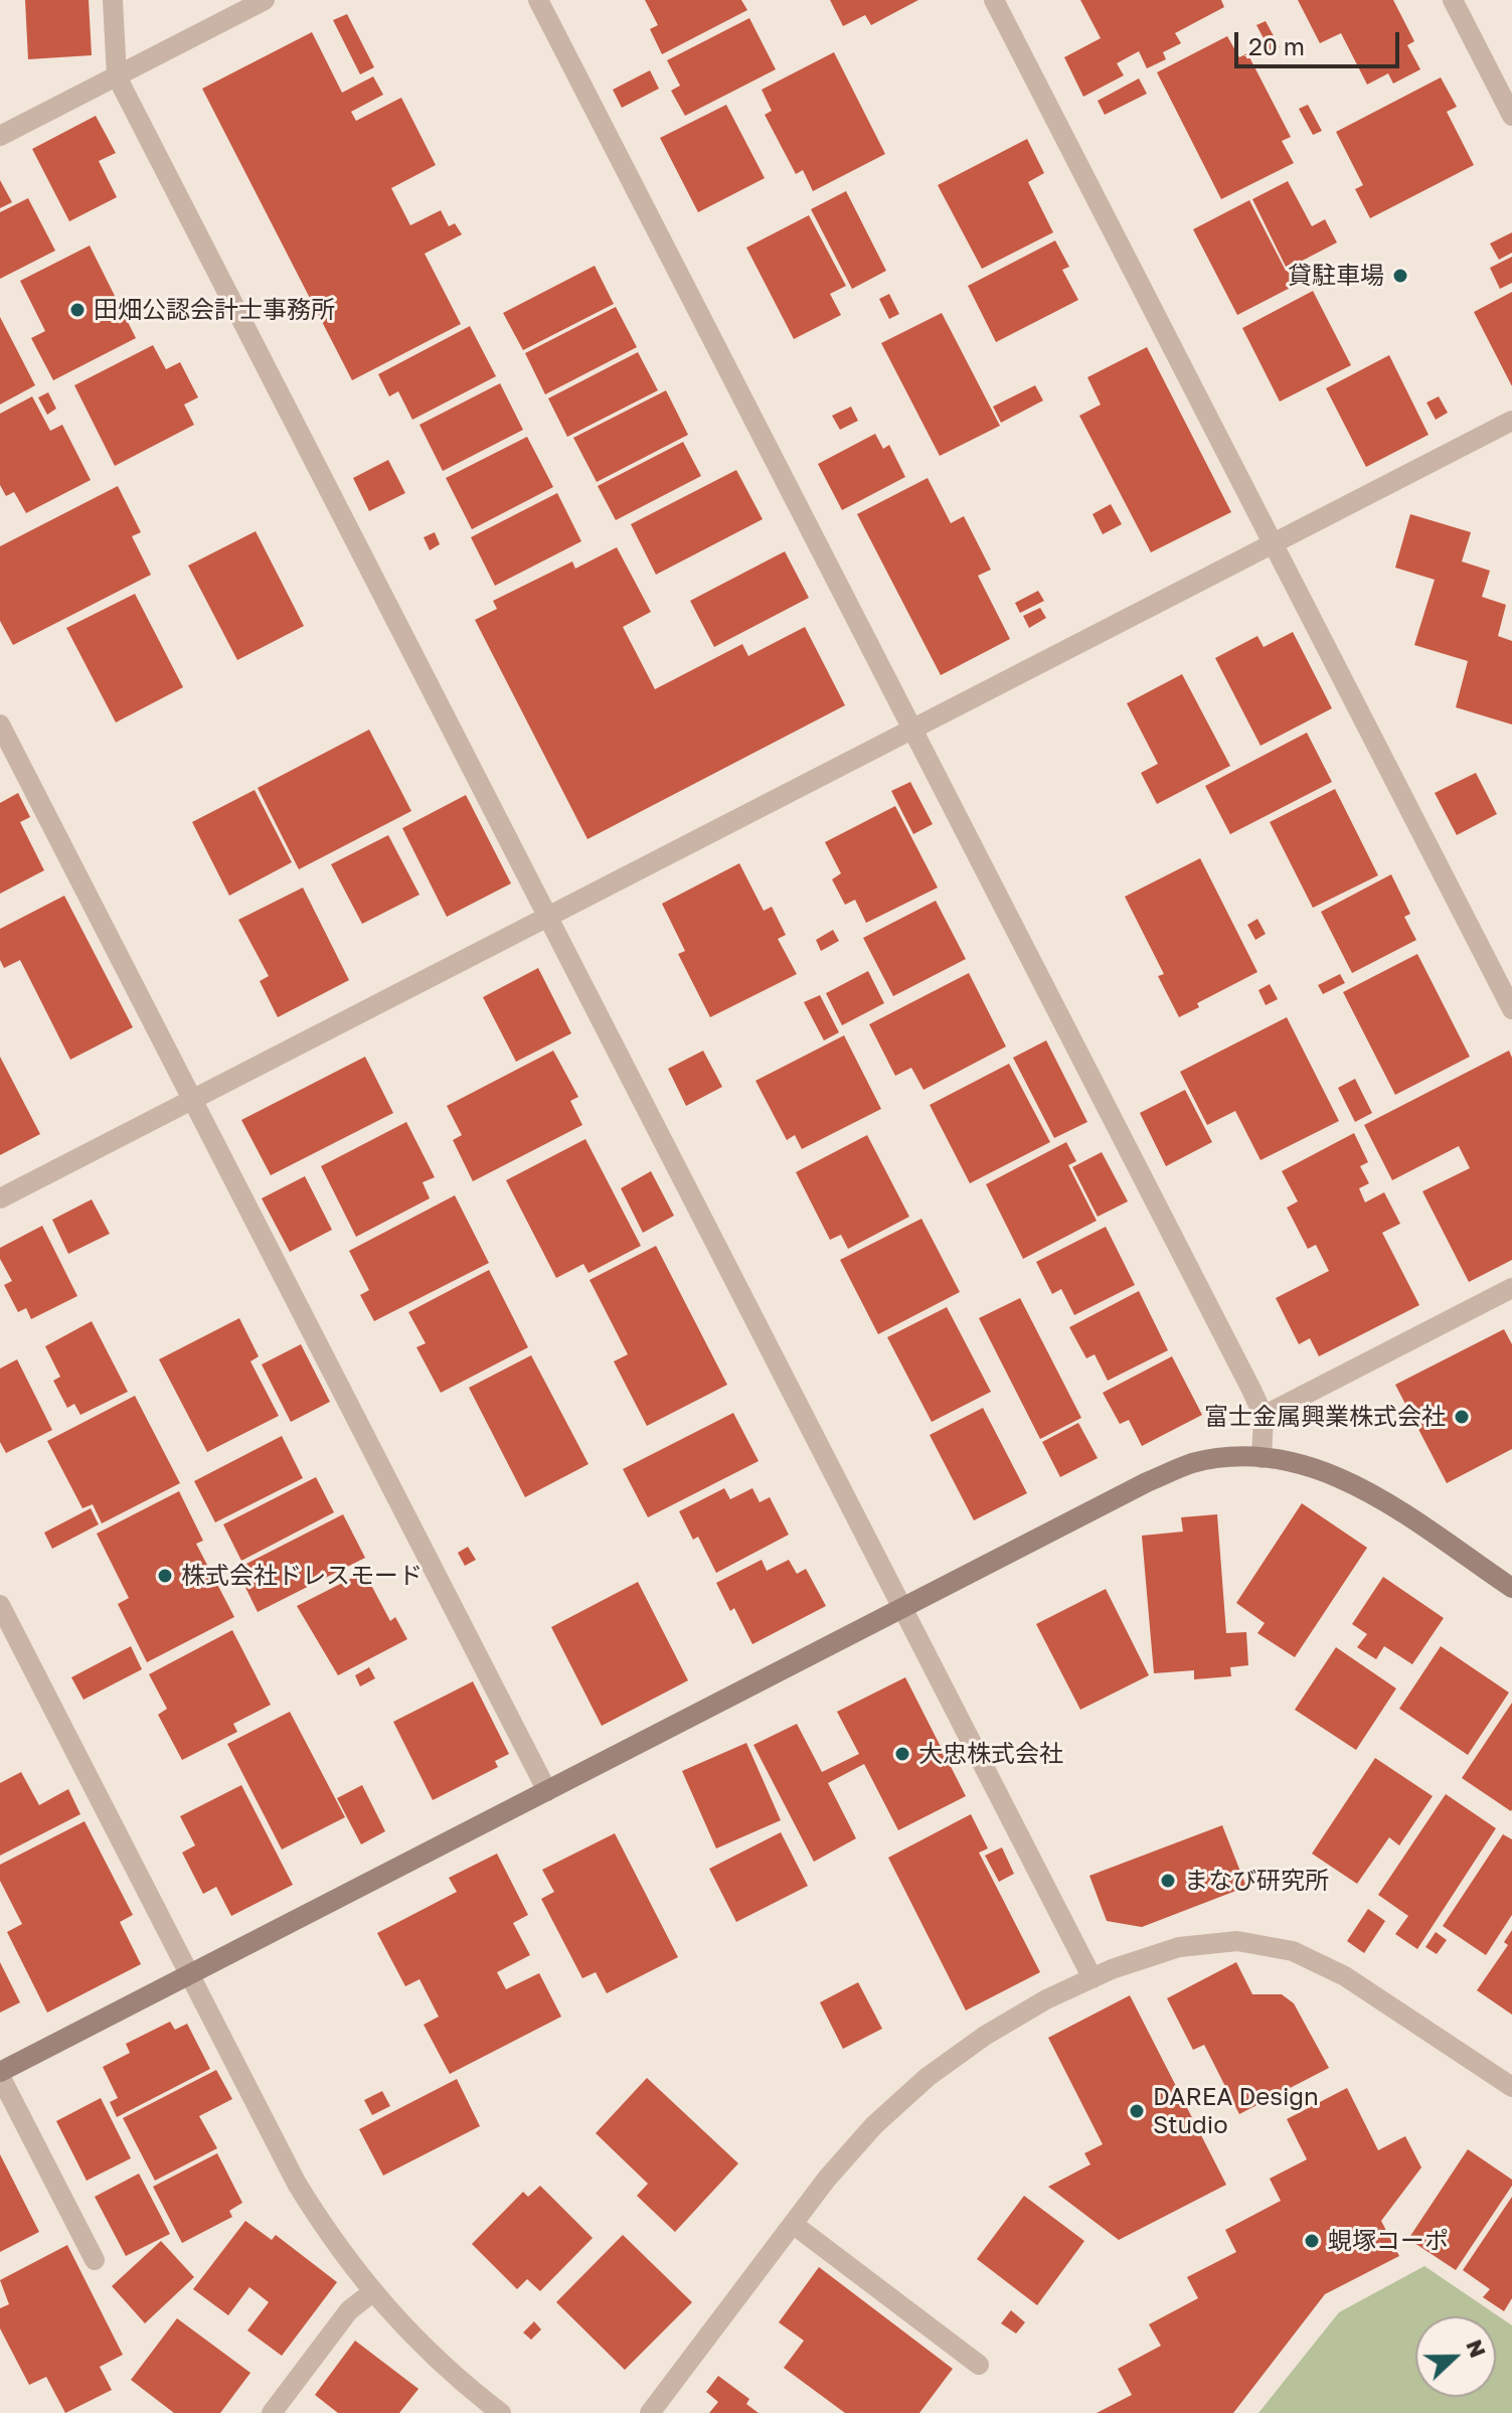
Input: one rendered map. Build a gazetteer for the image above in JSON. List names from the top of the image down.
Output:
{
  "places": [
    "貸駐車場",
    "田畑公認会計士事務所",
    "富士金属興業株式会社",
    "株式会社ドレスモード",
    "大忠株式会社",
    "まなび研究所",
    "DAREA Design Studio",
    "蜆塚コーポ"
  ],
  "scale_bar": "20 m",
  "north": "right"
}
